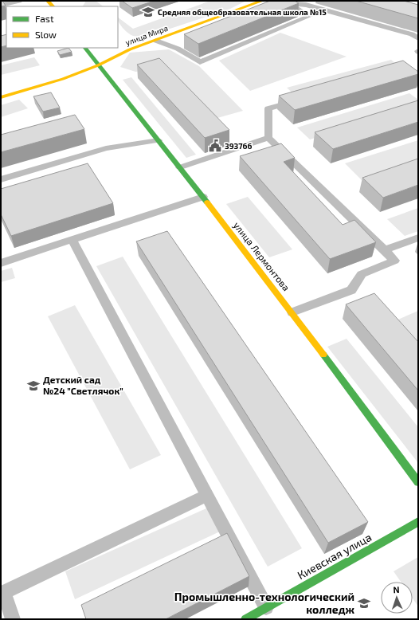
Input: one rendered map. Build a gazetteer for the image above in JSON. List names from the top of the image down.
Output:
{
  "streets": {
    "street": ["улица Мира", "улица Лермонтова", "Киевская улица"]
  },
  "crossings": [
    ["улица Мира", "улица Лермонтова"]
  ],
  "places": {
    "school or university": ["Средняя общеобразовательная школа №15", "Детский сад №24 \"Светлячок\"", "Промышленно-технологический колледж"],
    "public building": ["393766"]
  },
  "legend": ["Fast", "Slow"],
  "north": "top"
}
